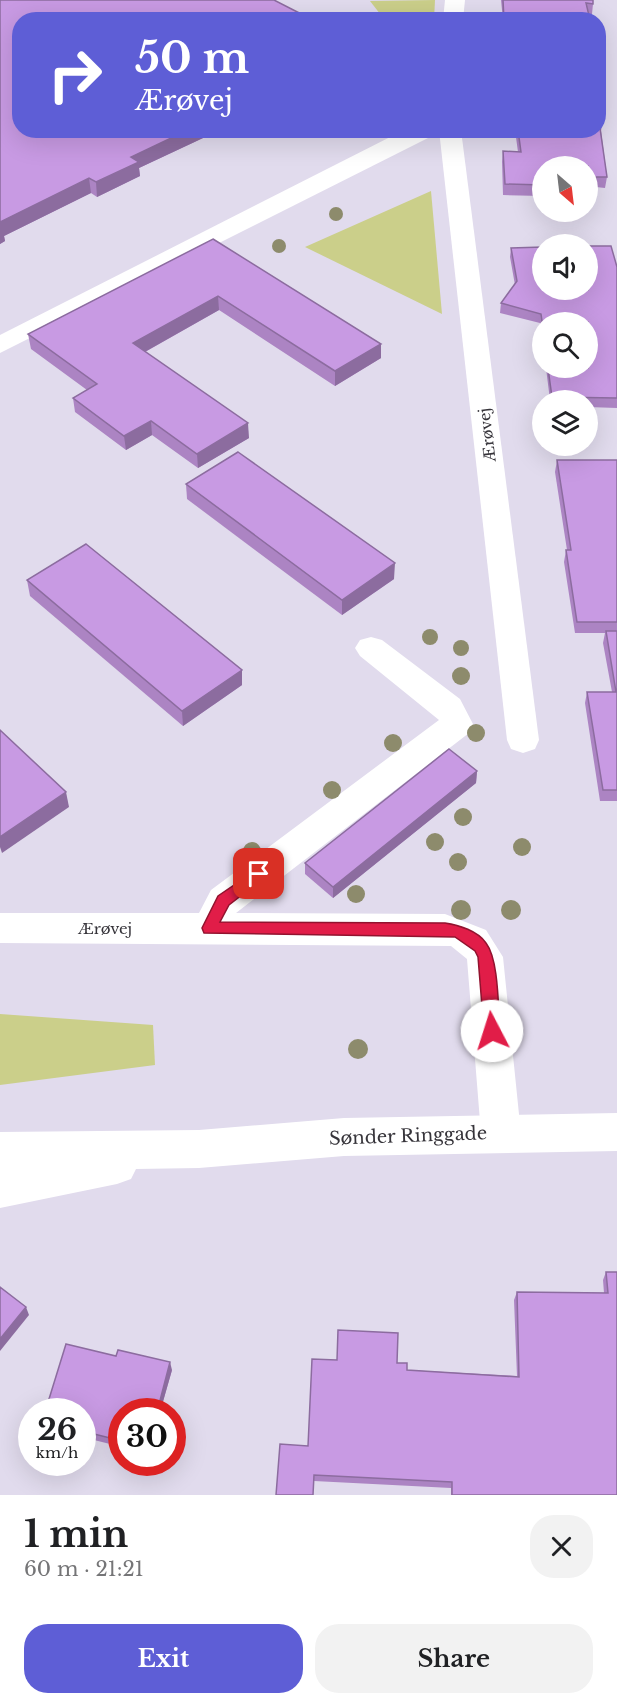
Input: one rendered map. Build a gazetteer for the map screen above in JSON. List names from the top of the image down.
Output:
{
  "streets": {
    "street": ["Ærøvej", "Sønder Ringgade"]
  },
  "crossings": [
    ["Ærøvej", "Sønder Ringgade"]
  ],
  "north": "bottom right",
  "page": {
    "turn": ["50 m", "Ærøvej"],
    "speed": "26 km/h",
    "limit": "30",
    "heading": ["1 min", "60 m · 21:21"],
    "buttons": ["Exit", "Share"]
  }
}
